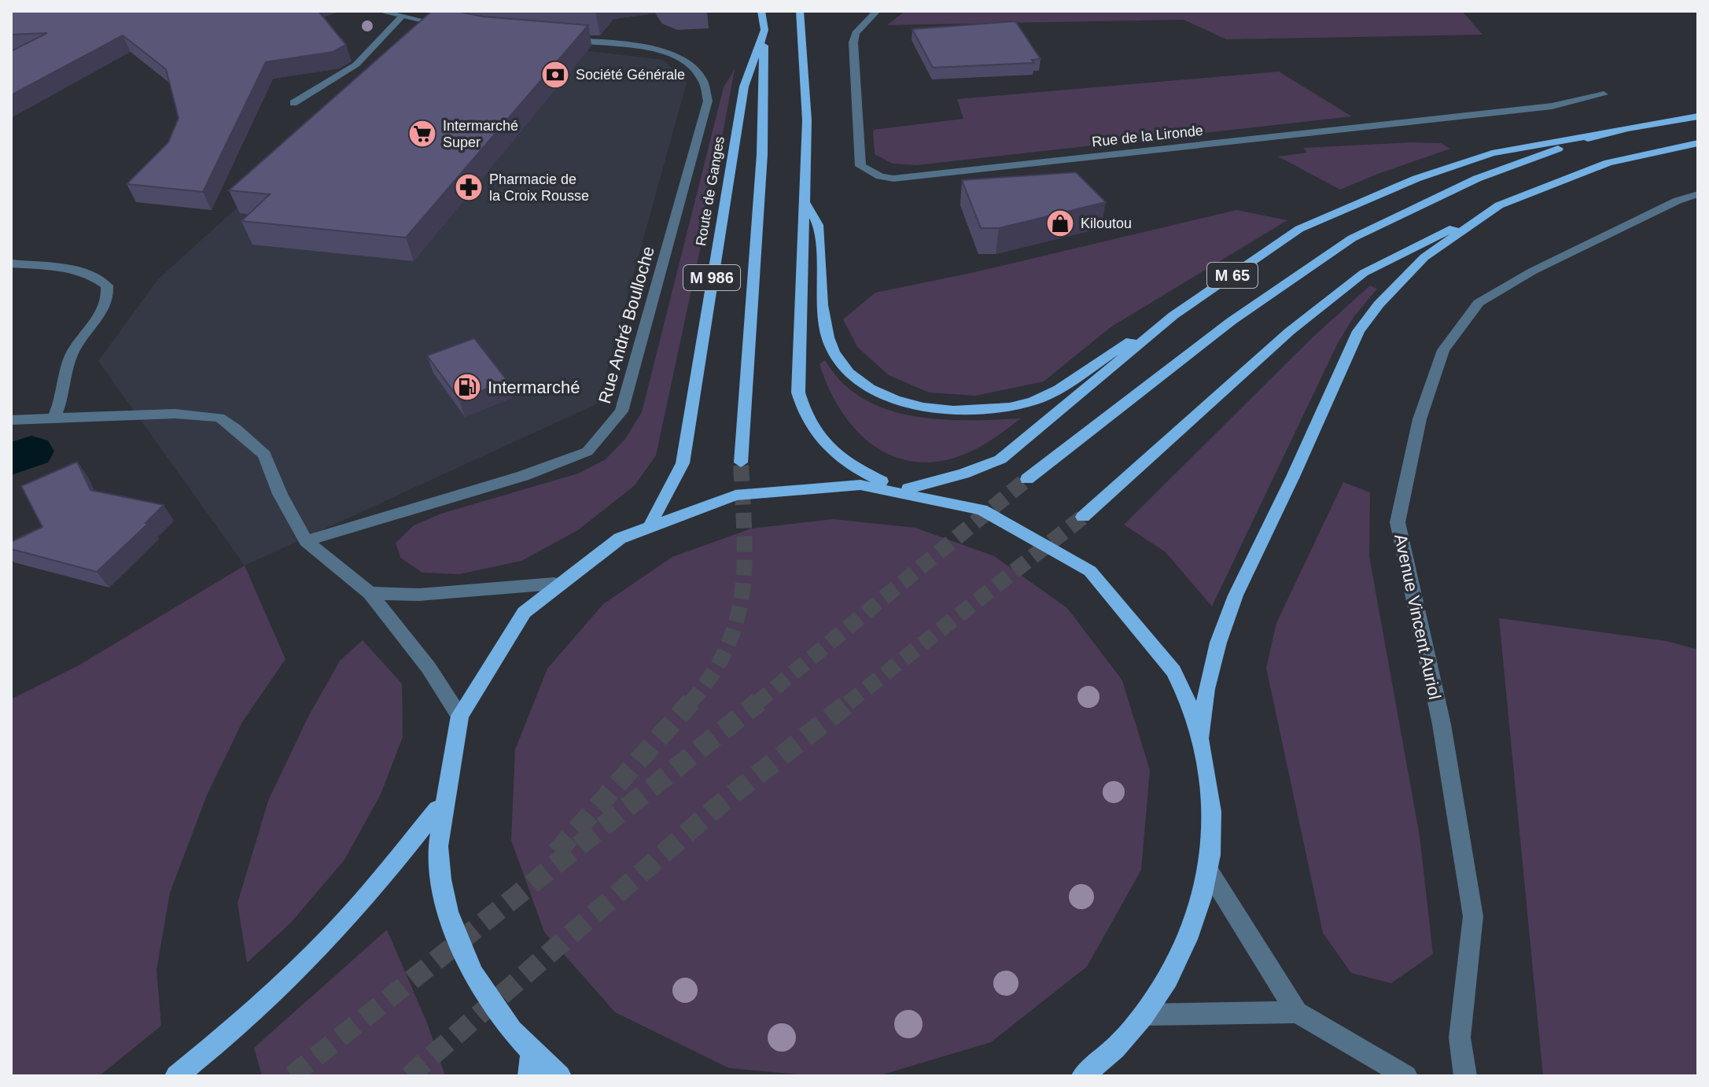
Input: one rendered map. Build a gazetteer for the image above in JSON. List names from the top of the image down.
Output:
{
  "streets": {
    "main road": ["Route de Ganges", "M 65", "M 986"],
    "street": ["Rue de la Lironde", "Rue André Boulloche", "Avenue Vincent Auriol"]
  },
  "places": {
    "bank": ["Société Générale"],
    "supermarket": ["Intermarché Super"],
    "pharmacy": ["Pharmacie de la Croix Rousse"],
    "shop": ["Kiloutou"],
    "fuel station": ["Intermarché"]
  }
}
